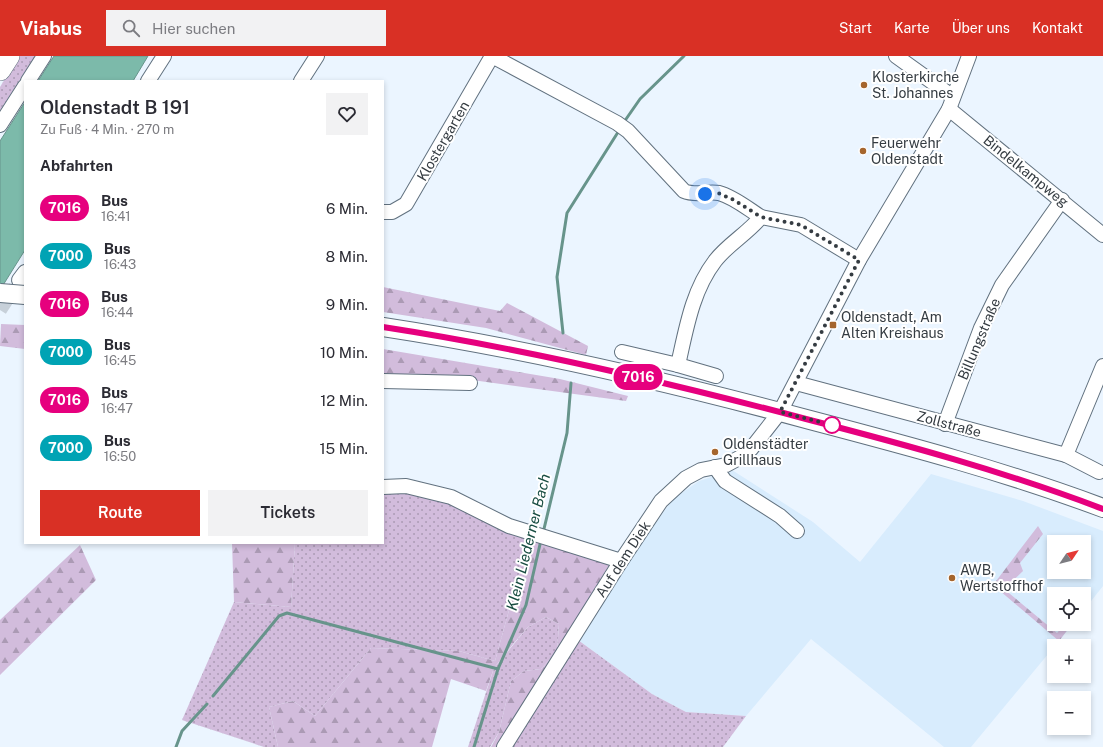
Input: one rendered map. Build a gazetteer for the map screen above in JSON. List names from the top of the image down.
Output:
{
  "streets": {
    "street": [
      "Klostergarten",
      "Bindelkampweg",
      "Billungstraße",
      "Zollstraße",
      "Auf dem Diek"
    ]
  },
  "crossings": [
    ["Bindelkampweg", "Billungstraße"],
    ["Bindelkampweg", "Auf dem Diek"],
    ["Billungstraße", "Zollstraße"],
    ["Zollstraße", "Auf dem Diek"]
  ],
  "water": ["Klein Liederner Bach"],
  "places": {
    "other": [
      "Klosterkirche St. Johannes",
      "Feuerwehr Oldenstadt",
      "Oldenstädter Grillhaus",
      "AWB, Wertstoffhof"
    ],
    "transit": ["Oldenstadt, Am Alten Kreishaus"]
  },
  "lines": ["bus line 7016"],
  "north": "top right",
  "page": {
    "header": "Viabus",
    "search": "Hier suchen",
    "nav": [
      "Start",
      "Karte",
      "Über uns",
      "Kontakt"
    ],
    "on_map": "7016",
    "heading": [
      ["Oldenstadt B 191", "Zu Fuß · 4 Min. · 270 m"],
      "Abfahrten"
    ],
    "list": [
      {
        "mark": "7016",
        "name": "Bus",
        "note": "16:41",
        "value": "6 Min."
      },
      {
        "mark": "7000",
        "name": "Bus",
        "note": "16:43",
        "value": "8 Min."
      },
      {
        "mark": "7016",
        "name": "Bus",
        "note": "16:44",
        "value": "9 Min."
      },
      {
        "mark": "7000",
        "name": "Bus",
        "note": "16:45",
        "value": "10 Min."
      },
      {
        "mark": "7016",
        "name": "Bus",
        "note": "16:47",
        "value": "12 Min."
      },
      {
        "mark": "7000",
        "name": "Bus",
        "note": "16:50",
        "value": "15 Min."
      }
    ],
    "buttons": ["Route", "Tickets"],
    "map_buttons": ["+", "−"]
  }
}
